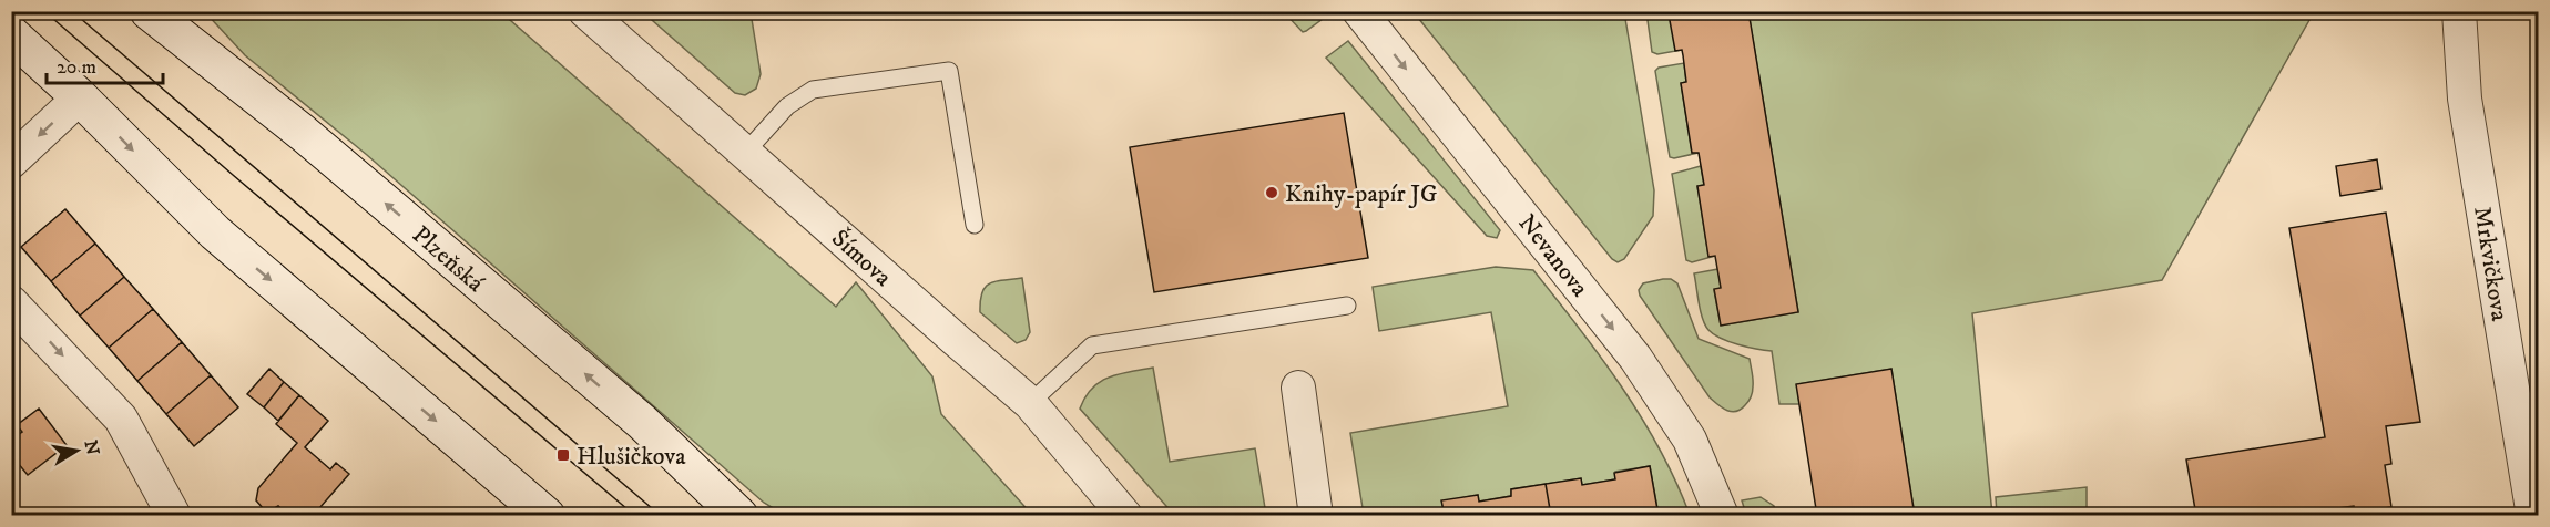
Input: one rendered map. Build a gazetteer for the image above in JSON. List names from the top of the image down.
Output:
{
  "streets": {
    "main road": ["Plzeňská"],
    "street": ["Nevanova", "Šímova", "Mrkvičkova"]
  },
  "one_way": ["Nevanova"],
  "places": {
    "other": ["Knihy-papír JG"],
    "transit": ["Hlušičkova"]
  },
  "scale_bar": "20 m",
  "north": "right"
}
